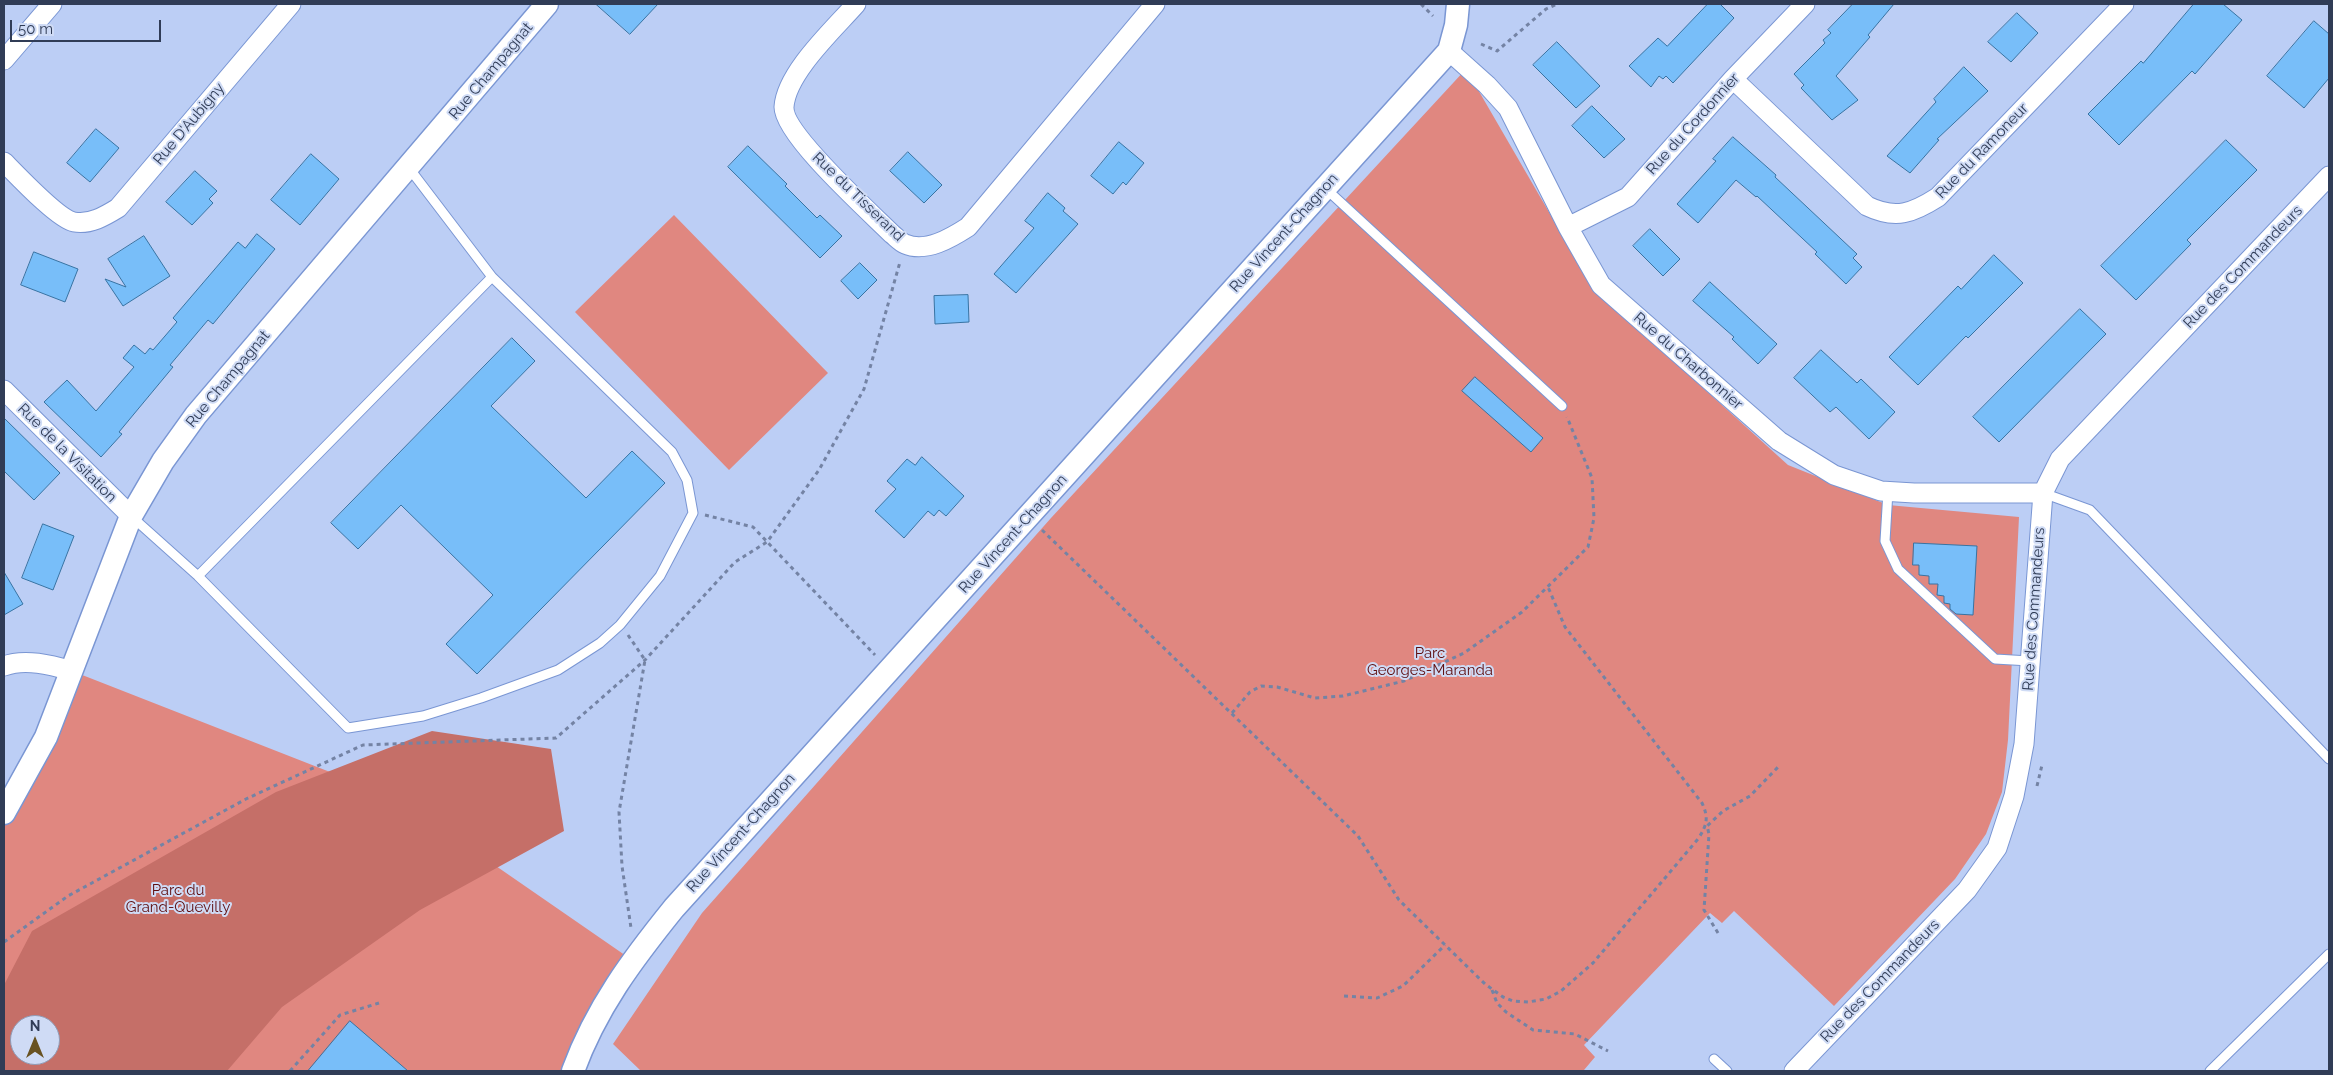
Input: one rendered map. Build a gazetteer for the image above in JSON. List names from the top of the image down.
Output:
{
  "streets": {
    "street": [
      "Rue Champagnat",
      "Rue D'Aubigny",
      "Rue du Cordonnier",
      "Rue du Ramoneur",
      "Rue du Tisserand",
      "Rue Vincent-Chagnon",
      "Rue des Commandeurs",
      "Rue du Charbonnier",
      "Rue de la Visitation"
    ]
  },
  "crossings": [
    ["Rue Champagnat", "Rue de la Visitation"],
    ["Rue du Cordonnier", "Rue du Ramoneur"],
    ["Rue du Cordonnier", "Rue du Charbonnier"],
    ["Rue Vincent-Chagnon", "Rue du Charbonnier"],
    ["Rue des Commandeurs", "Rue du Charbonnier"]
  ],
  "parks": ["Parc Georges-Maranda", "Parc du Grand-Quevilly"],
  "scale_bar": "50 m",
  "north": "top"
}
